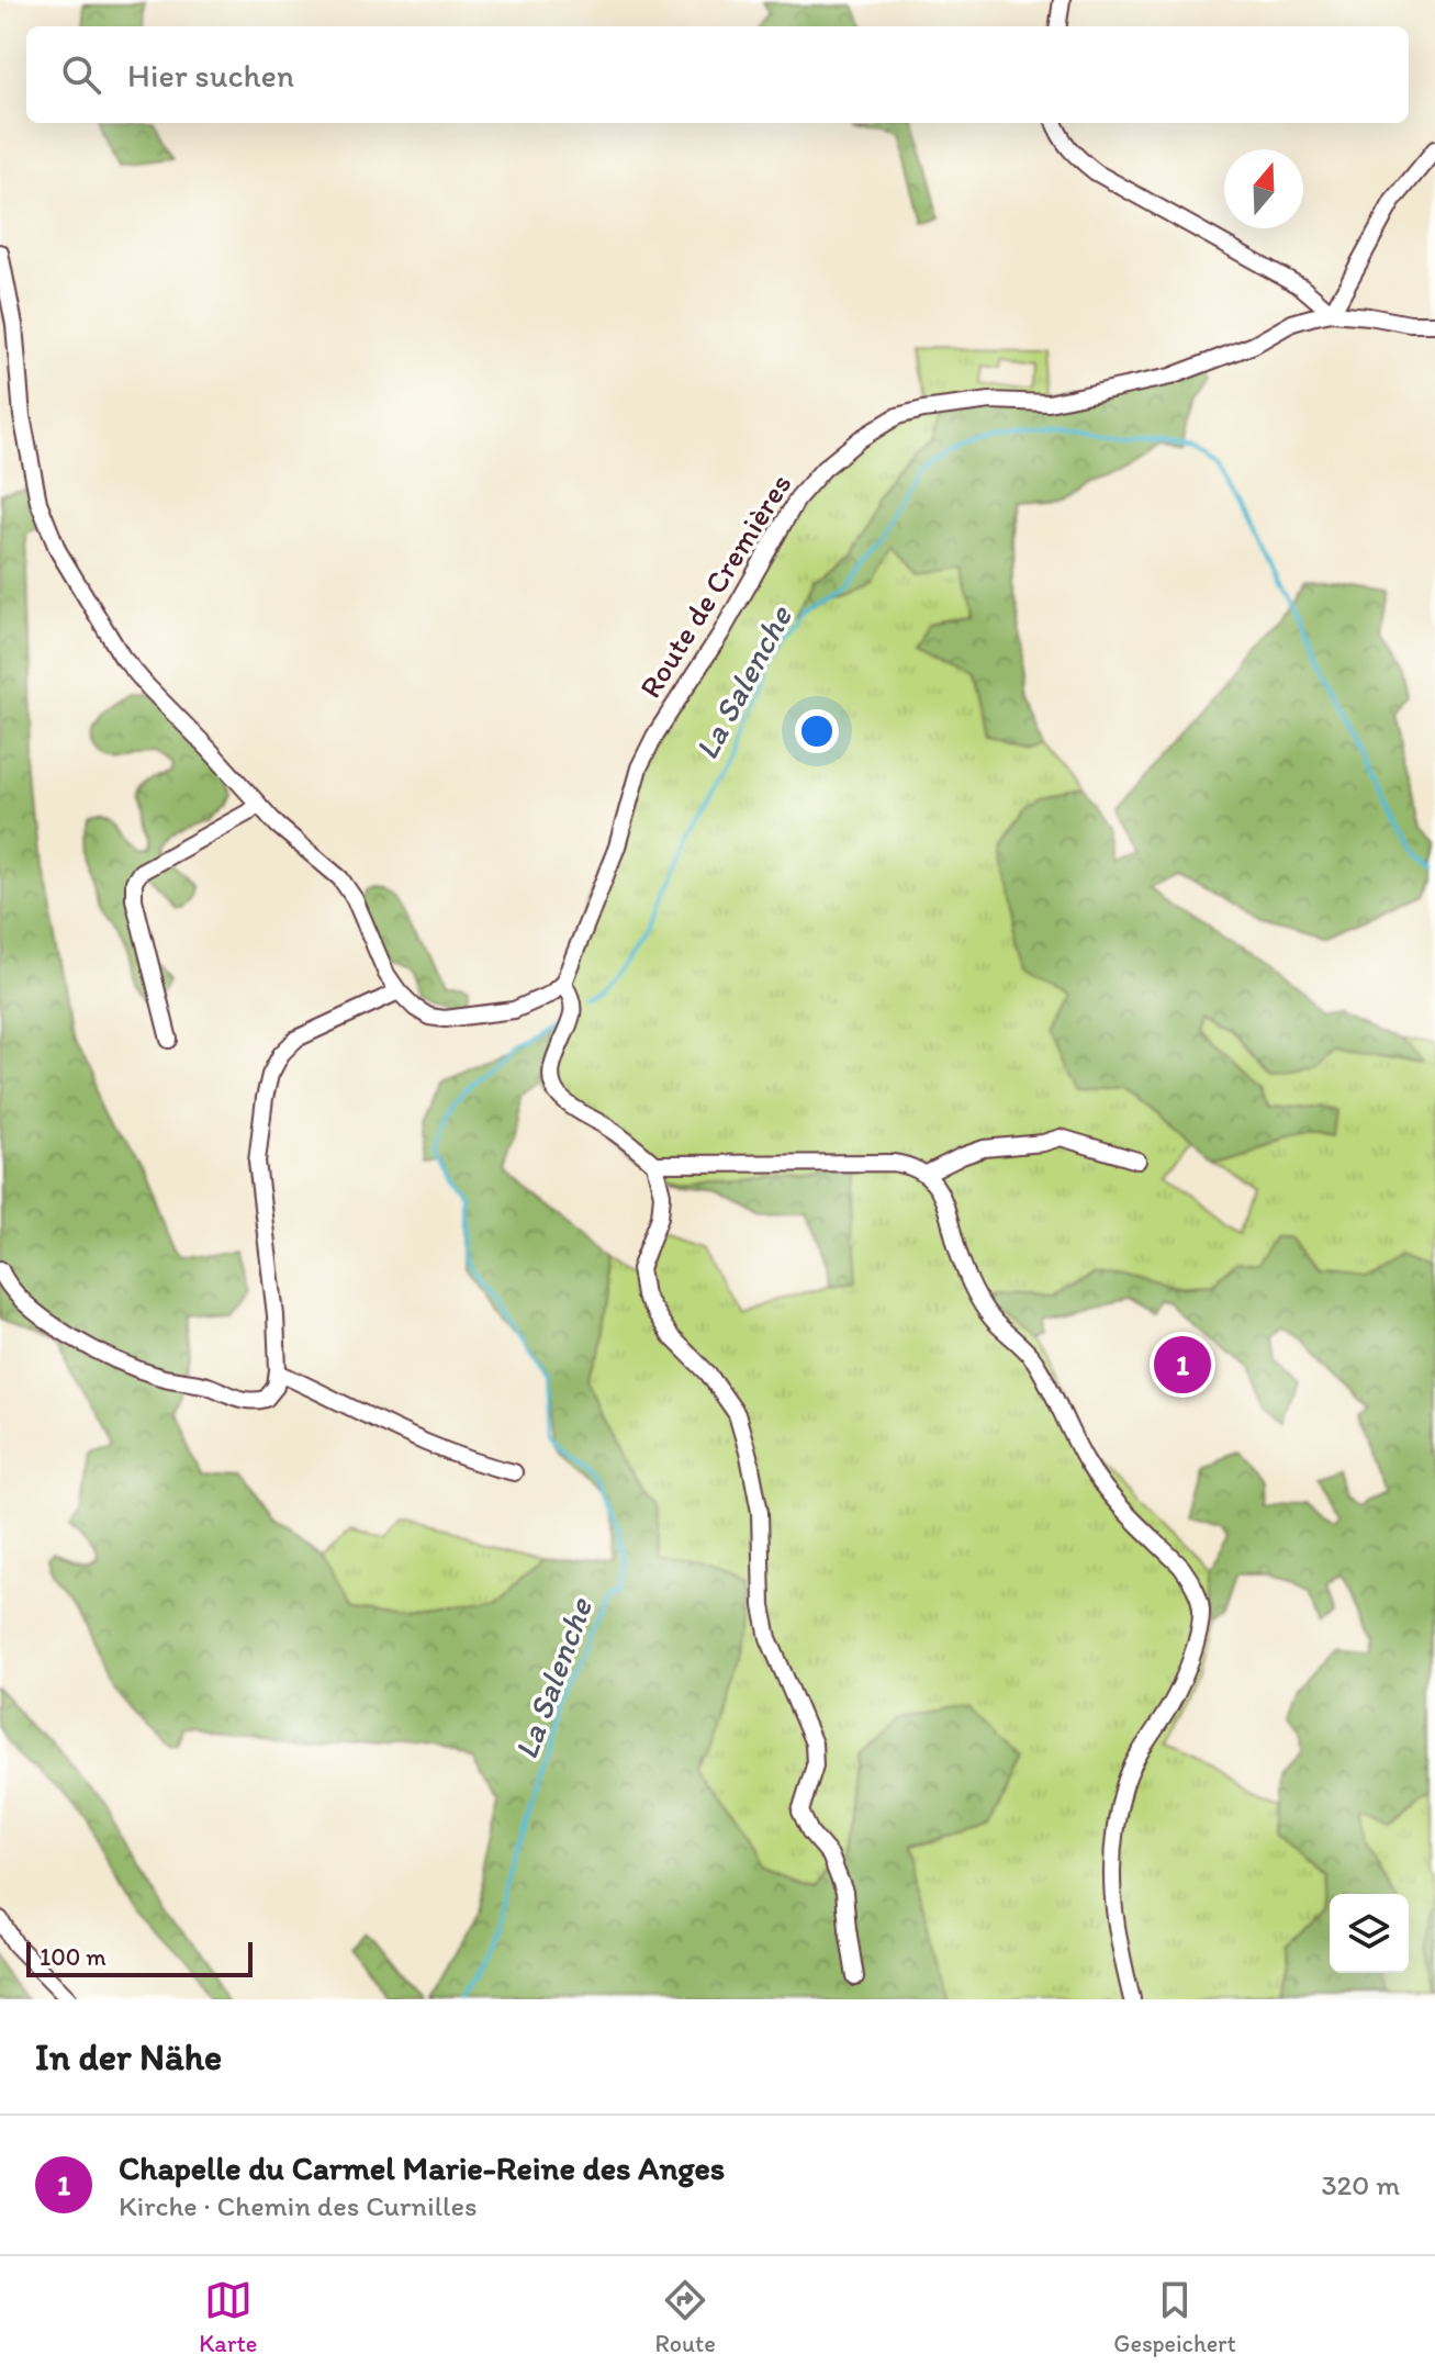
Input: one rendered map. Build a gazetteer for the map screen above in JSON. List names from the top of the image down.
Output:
{
  "streets": {
    "street": ["Route de Cremières"]
  },
  "water": ["La Salenche"],
  "scale_bar": "100 m",
  "north": "top",
  "page": {
    "search": "Hier suchen",
    "pins": "1",
    "scale": "100 m",
    "heading": "In der Nähe",
    "list": [
      {
        "mark": "1",
        "name": "Chapelle du Carmel Marie-Reine des Anges",
        "note": "Kirche · Chemin des Curnilles",
        "value": "320 m"
      }
    ],
    "nav": ["Karte", "Route", "Gespeichert"]
  }
}
